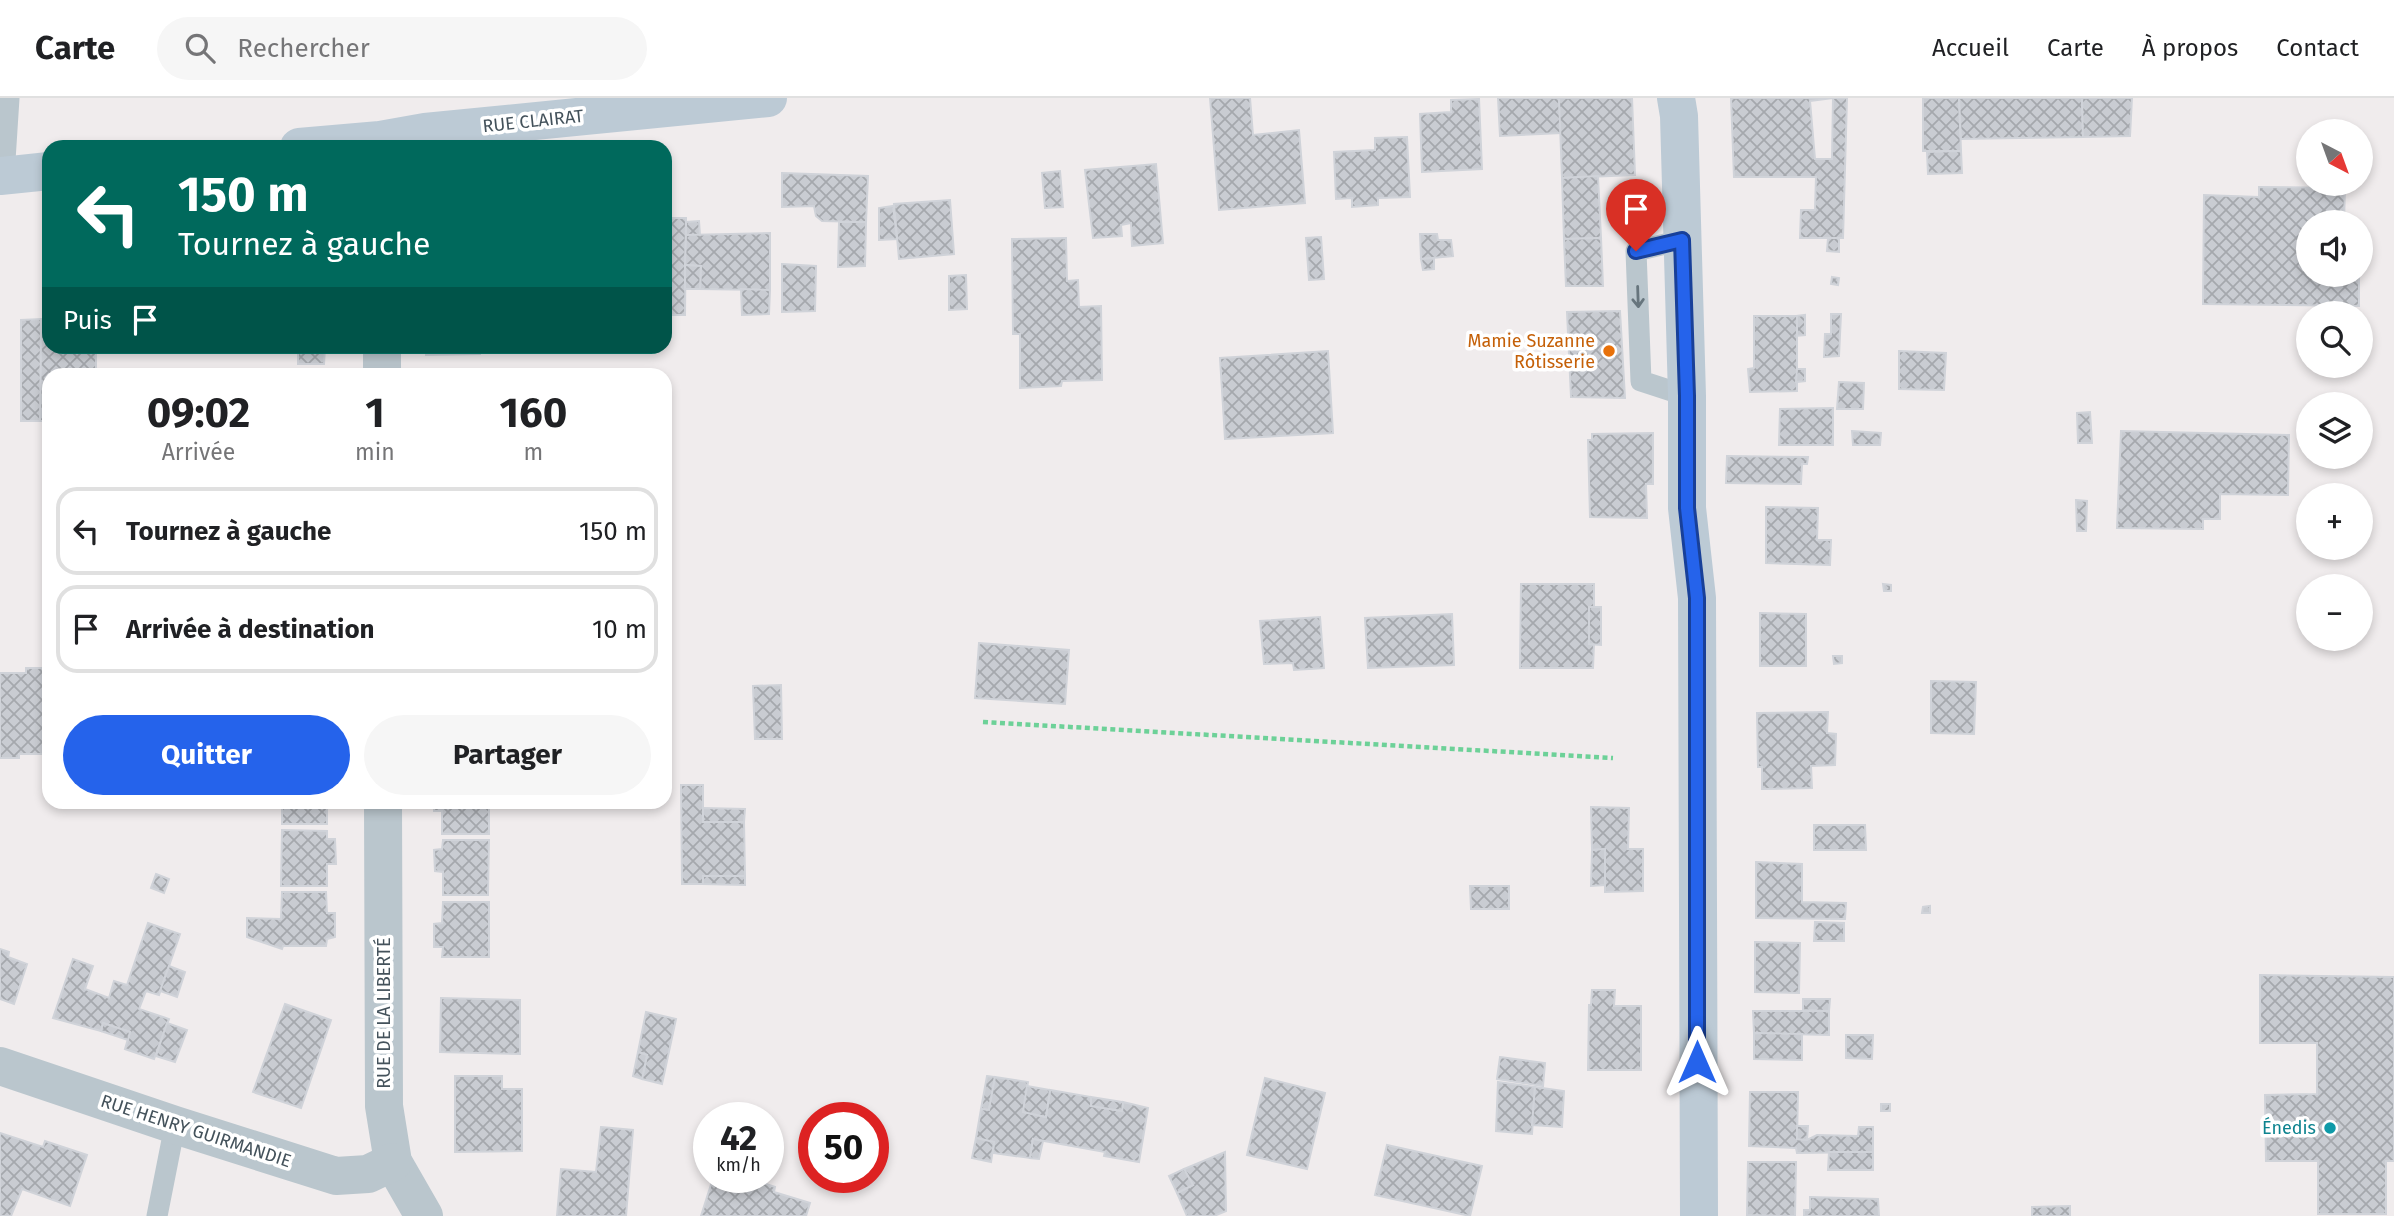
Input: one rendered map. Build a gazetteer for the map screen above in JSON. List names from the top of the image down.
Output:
{
  "streets": {
    "main road": ["RUE CLAIRAT"],
    "street": ["RUE DE LA LIBERTÉ", "RUE HENRY GUIRMANDIE"]
  },
  "crossings": [
    ["RUE DE LA LIBERTÉ", "RUE HENRY GUIRMANDIE"]
  ],
  "places": ["Mamie Suzanne Rôtisserie", "Énedis"],
  "north": "bottom right",
  "page": {
    "header": "Carte",
    "search": "Rechercher",
    "nav": [
      "Accueil",
      "Carte",
      "À propos",
      "Contact"
    ],
    "map_buttons": ["+", "−"],
    "turn": ["150 m", "Tournez à gauche"],
    "then": "Puis",
    "eta": [
      "09:02",
      "Arrivée",
      "1",
      "min",
      "160",
      "m"
    ],
    "list": [
      {
        "name": "Tournez à gauche",
        "value": "150 m"
      },
      {
        "name": "Arrivée à destination",
        "value": "10 m"
      }
    ],
    "buttons": ["Quitter", "Partager"],
    "speed": "42 km/h",
    "limit": "50"
  }
}
